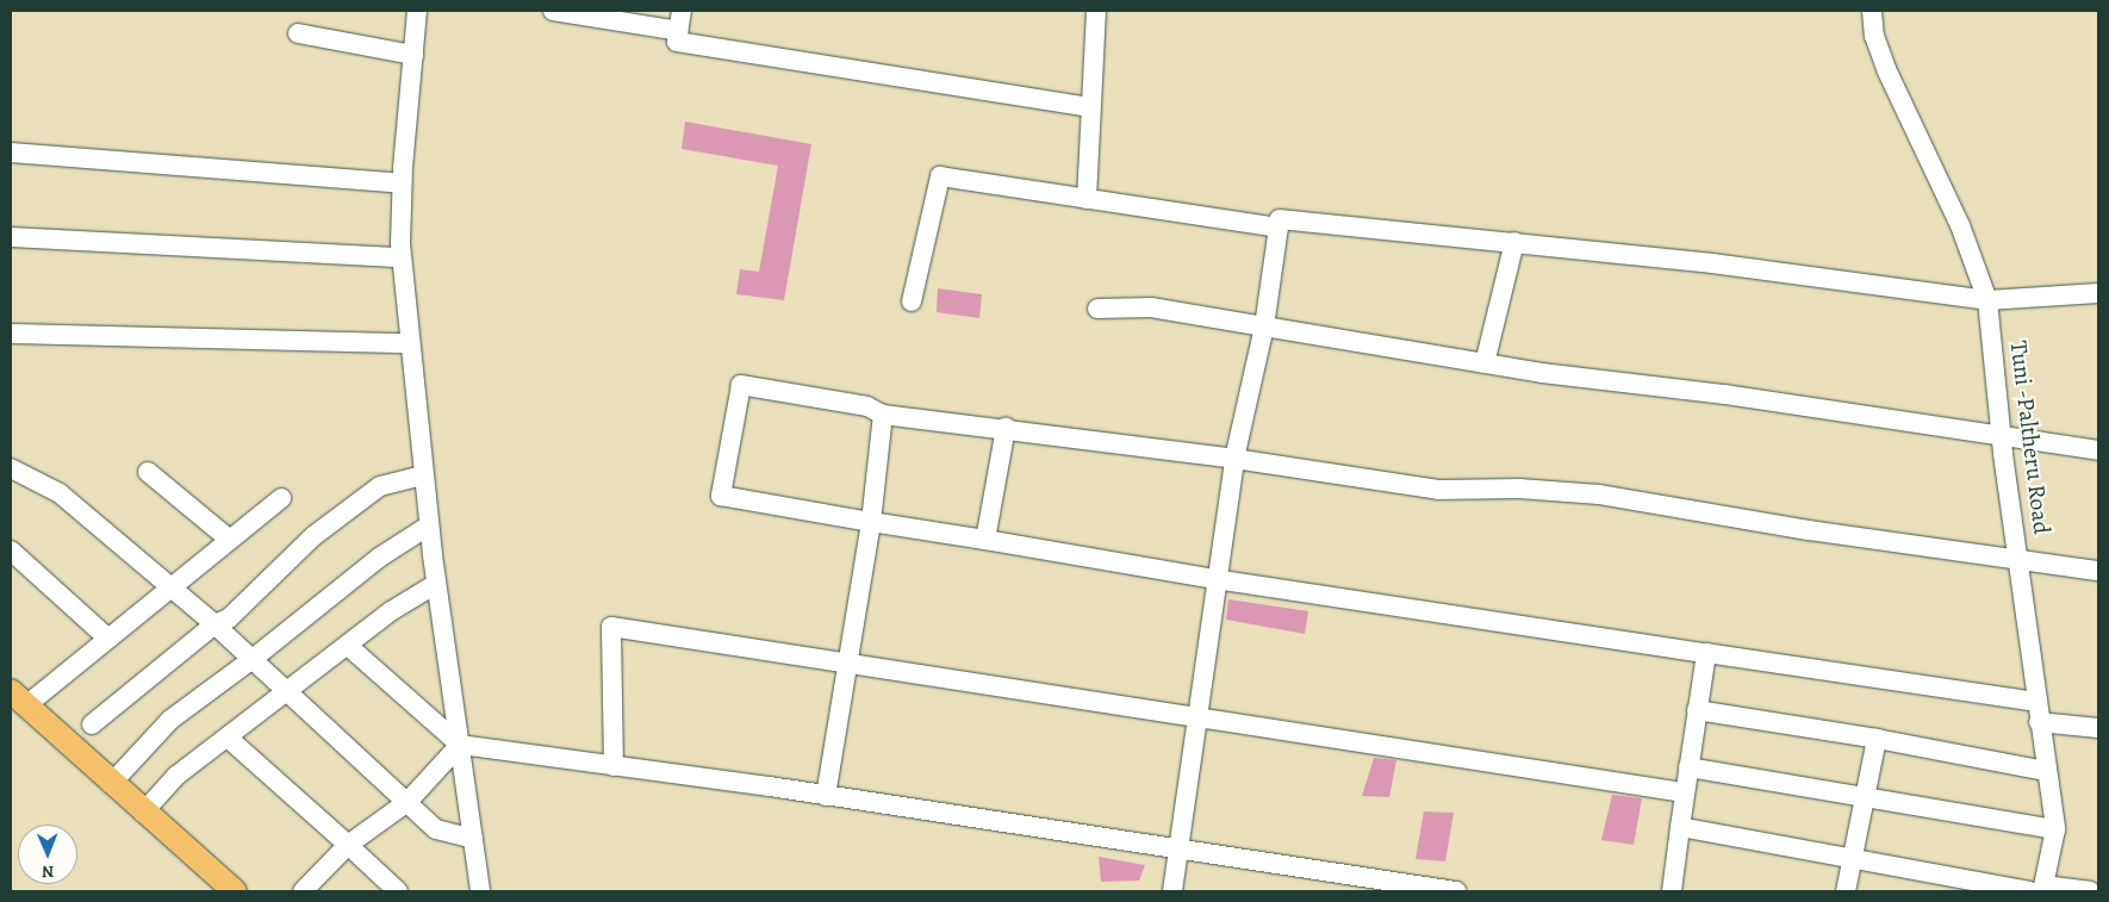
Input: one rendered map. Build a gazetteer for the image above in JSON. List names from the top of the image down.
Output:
{
  "streets": {
    "street": ["Tuni -Paltheru Road"]
  },
  "north": "bottom"
}
